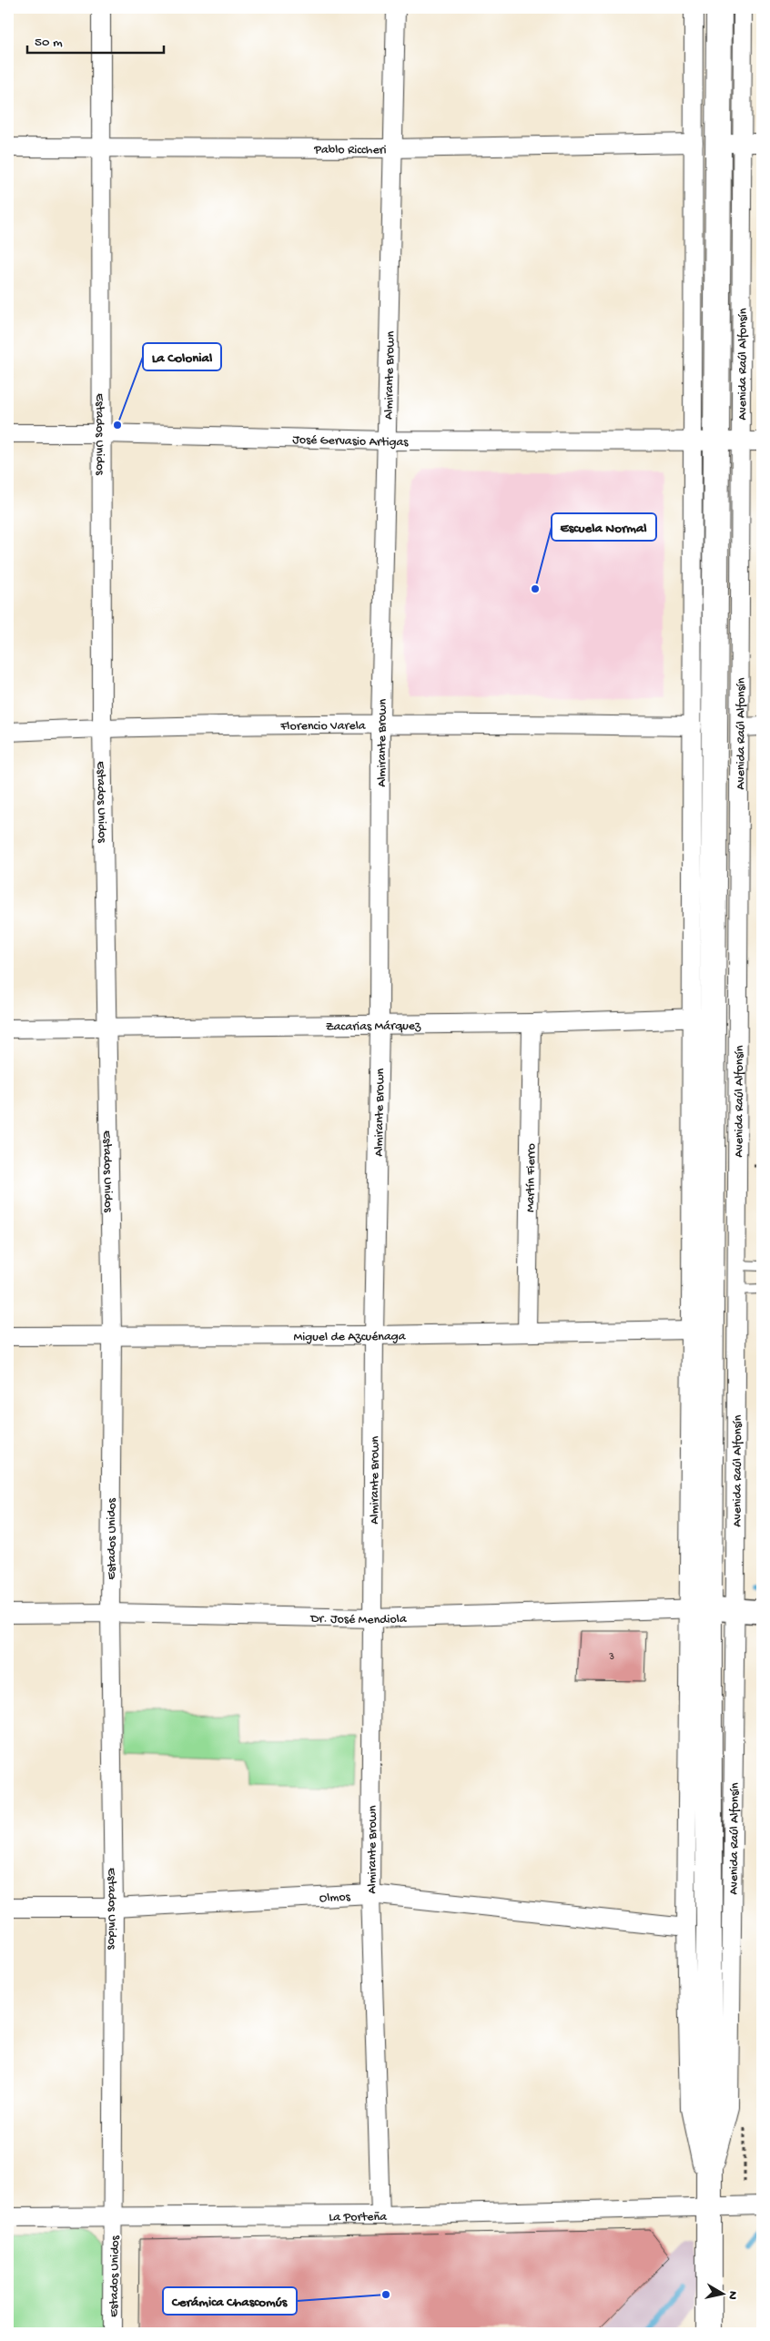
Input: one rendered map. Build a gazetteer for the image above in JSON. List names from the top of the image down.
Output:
{
  "streets": {
    "main road": ["Avenida Raúl Alfonsín"],
    "street": [
      "Pablo Riccheri",
      "Almirante Brown",
      "Estados Unidos",
      "José Gervasio Artigas",
      "Florencio Varela",
      "Zacarias Márquez",
      "Martín Fierro",
      "Miguel de Azcuénaga",
      "Dr. José Mendiola",
      "Olmos",
      "La Porteña"
    ]
  },
  "crossings": [
    ["Pablo Riccheri", "Avenida Raúl Alfonsín"],
    ["Pablo Riccheri", "Almirante Brown"],
    ["Pablo Riccheri", "Estados Unidos"],
    ["Avenida Raúl Alfonsín", "José Gervasio Artigas"],
    ["Avenida Raúl Alfonsín", "Florencio Varela"],
    ["Avenida Raúl Alfonsín", "Zacarias Márquez"],
    ["Avenida Raúl Alfonsín", "Miguel de Azcuénaga"],
    ["Avenida Raúl Alfonsín", "Dr. José Mendiola"],
    ["Avenida Raúl Alfonsín", "Olmos"],
    ["Avenida Raúl Alfonsín", "La Porteña"],
    ["Almirante Brown", "José Gervasio Artigas"],
    ["Almirante Brown", "Florencio Varela"],
    ["Almirante Brown", "Zacarias Márquez"],
    ["Almirante Brown", "Miguel de Azcuénaga"],
    ["Almirante Brown", "Dr. José Mendiola"],
    ["Almirante Brown", "Olmos"],
    ["Almirante Brown", "La Porteña"],
    ["Estados Unidos", "José Gervasio Artigas"],
    ["Estados Unidos", "Florencio Varela"],
    ["Estados Unidos", "Zacarias Márquez"],
    ["Estados Unidos", "Miguel de Azcuénaga"],
    ["Estados Unidos", "Dr. José Mendiola"],
    ["Estados Unidos", "Olmos"],
    ["Estados Unidos", "La Porteña"],
    ["Zacarias Márquez", "Martín Fierro"],
    ["Martín Fierro", "Miguel de Azcuénaga"]
  ],
  "places": ["La Colonial", "Escuela Normal", "Cerámica Chascomús"],
  "house_numbers": ["3"],
  "scale_bar": "50 m",
  "north": "right"
}
